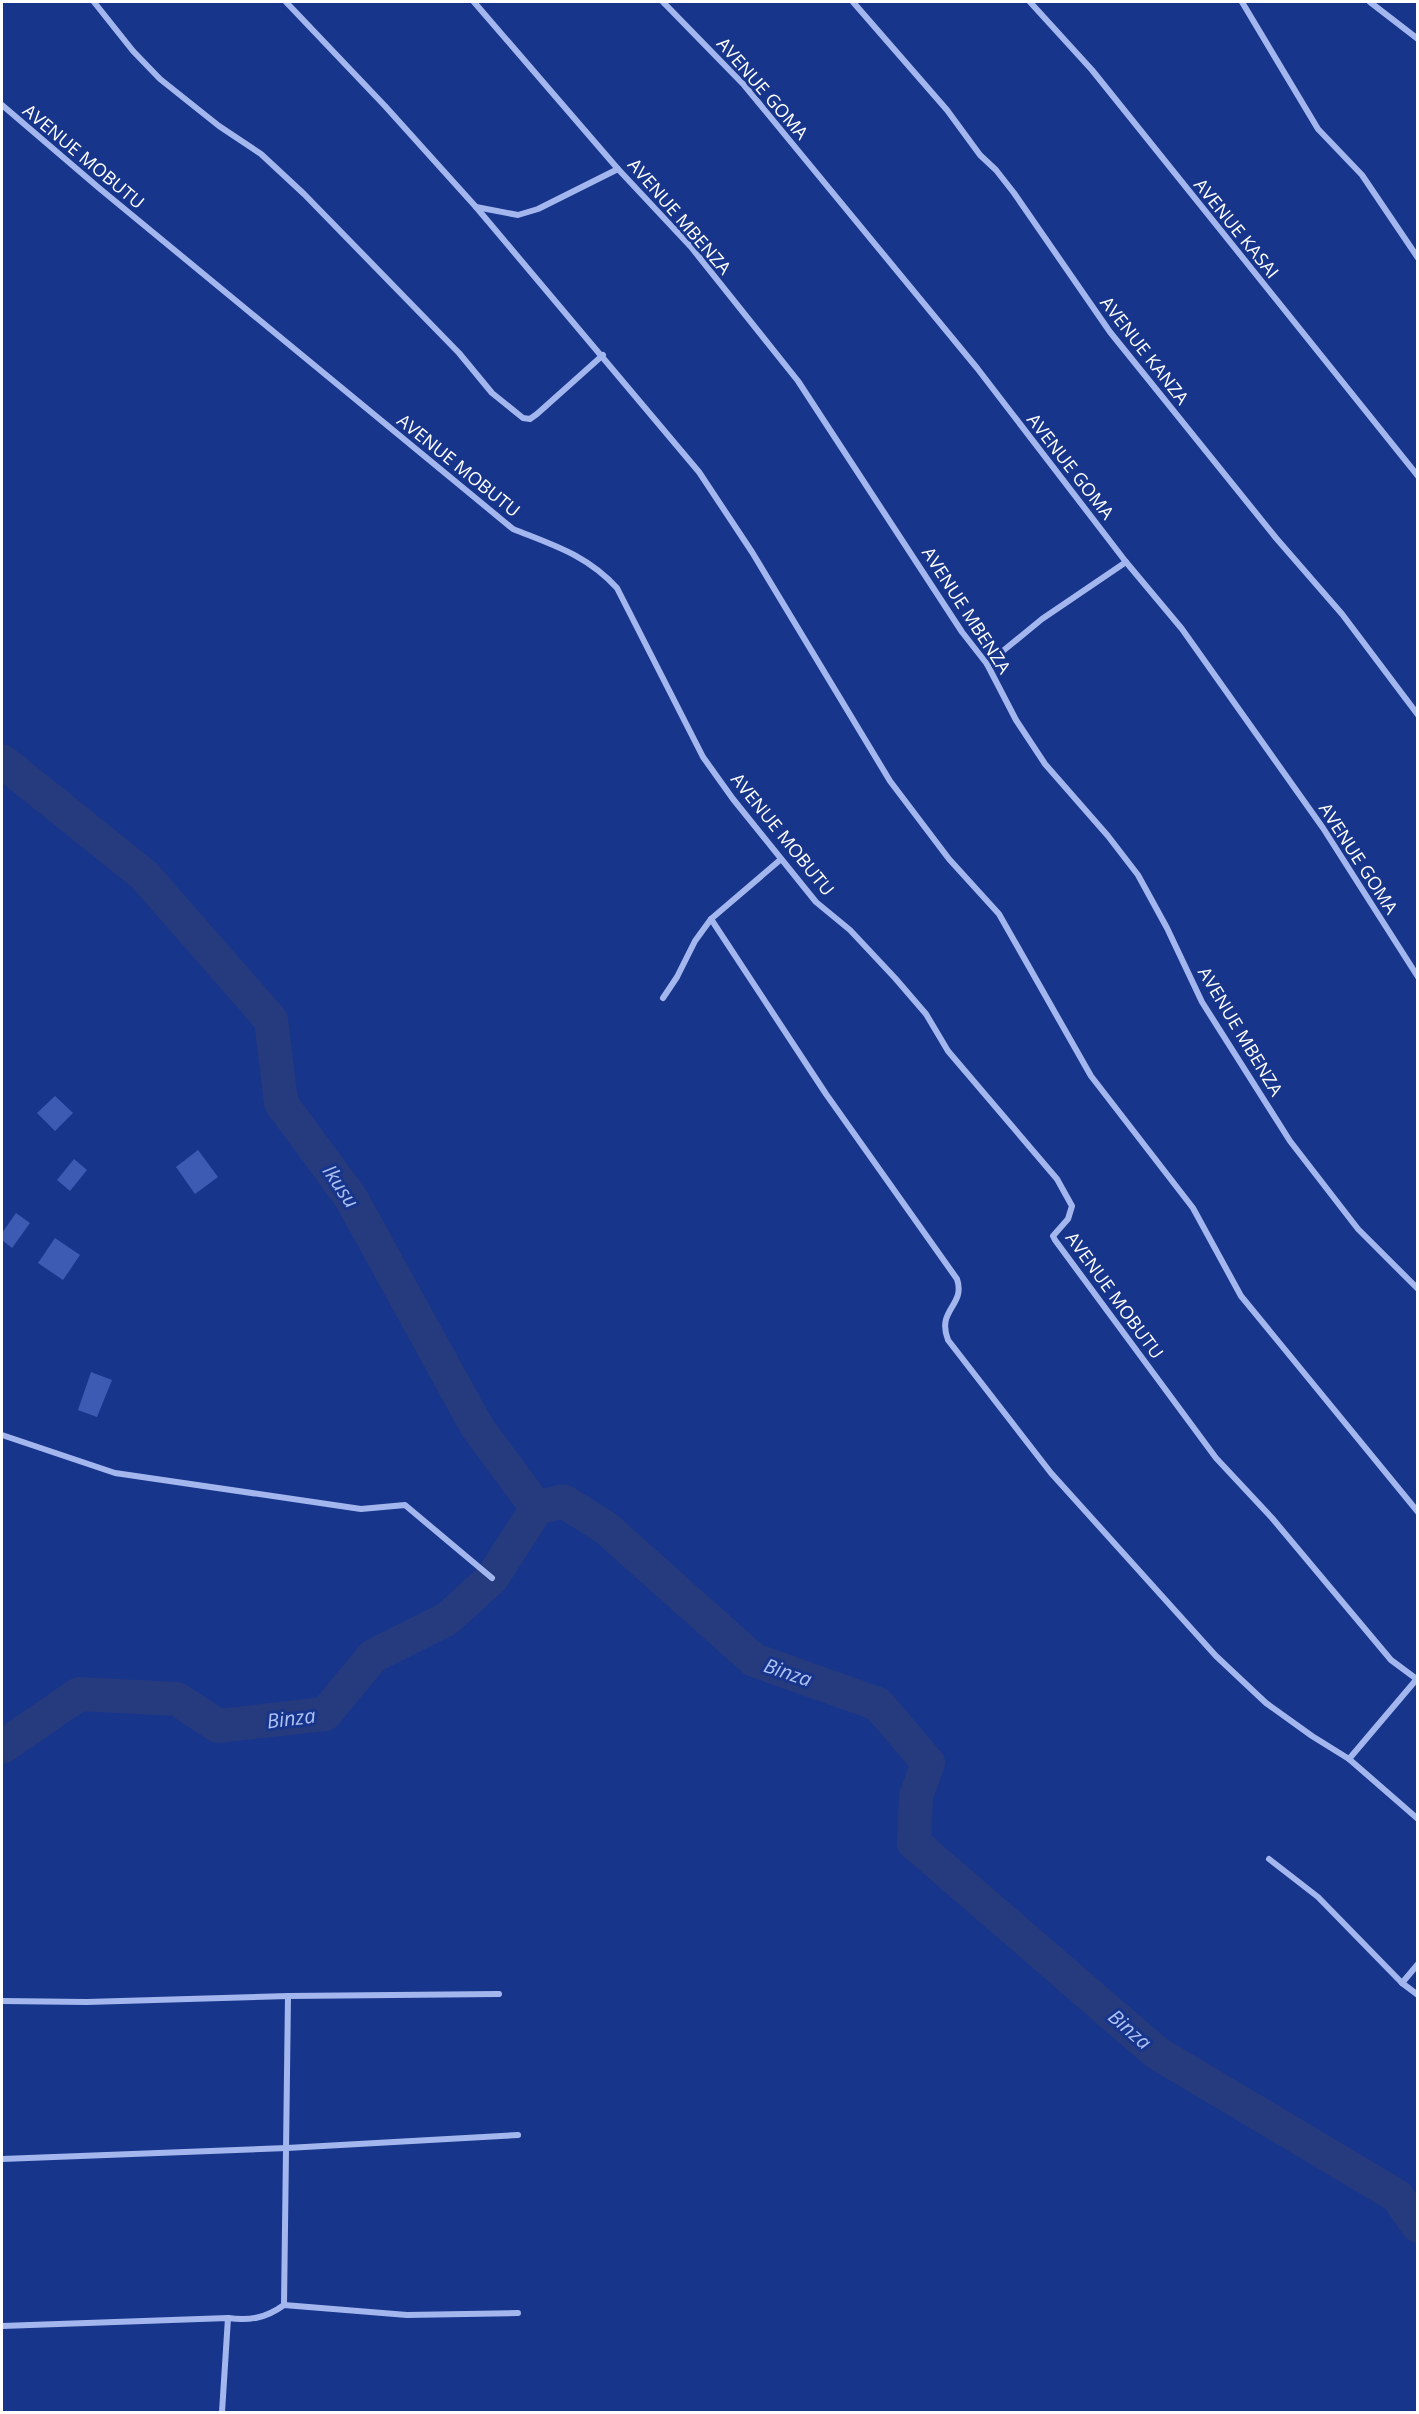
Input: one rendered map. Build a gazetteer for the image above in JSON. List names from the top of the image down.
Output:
{
  "streets": {
    "street": [
      "AVENUE GOMA",
      "AVENUE MOBUTU",
      "AVENUE MBENZA",
      "AVENUE KASAI",
      "AVENUE KANZA"
    ]
  },
  "water": ["Ikusu", "Binza"]
}
